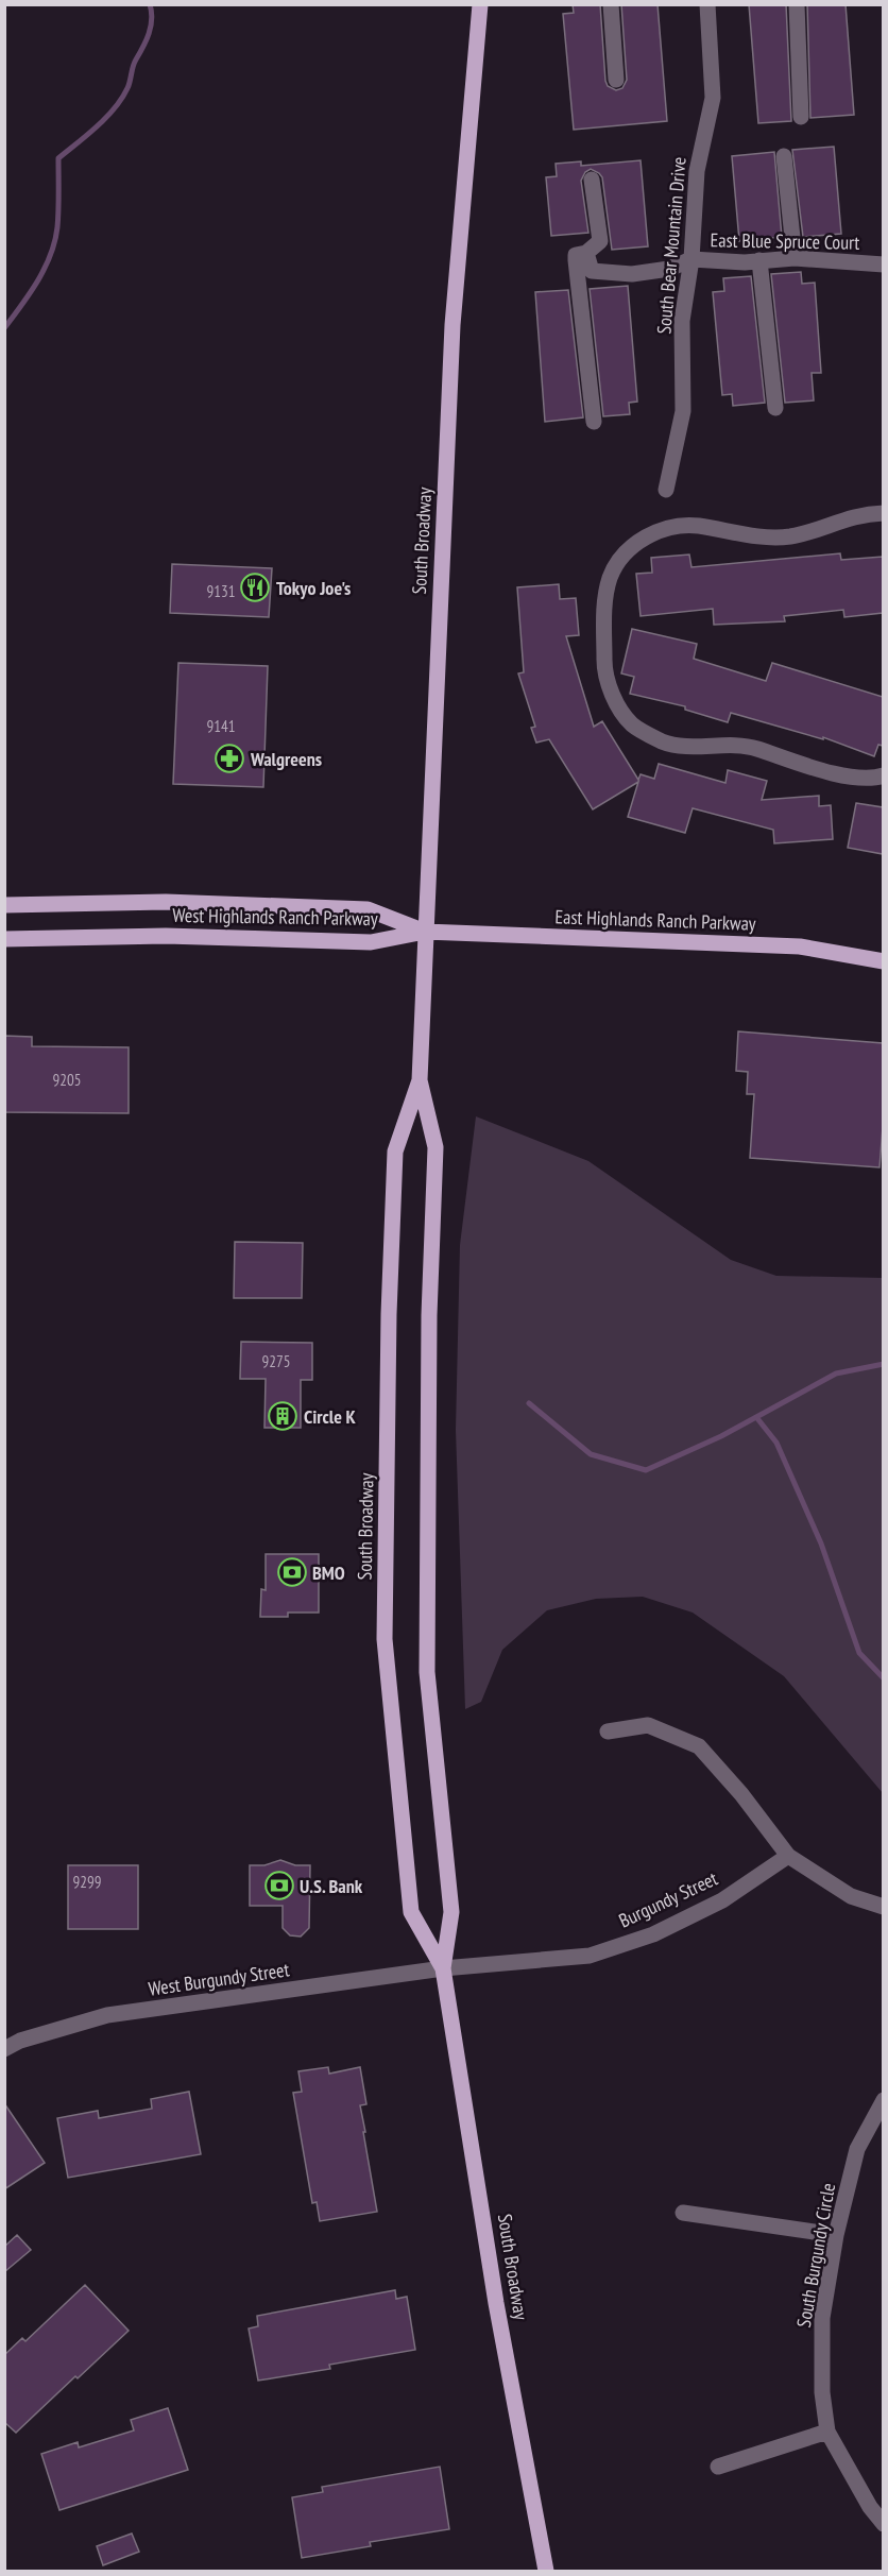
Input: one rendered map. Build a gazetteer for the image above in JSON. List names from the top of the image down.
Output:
{
  "streets": {
    "main road": ["South Broadway", "West Highlands Ranch Parkway", "East Highlands Ranch Parkway"],
    "street": [
      "East Blue Spruce Court",
      "South Bear Mountain Drive",
      "Burgundy Street",
      "West Burgundy Street",
      "South Burgundy Circle"
    ]
  },
  "crossings": [
    ["East Blue Spruce Court", "South Bear Mountain Drive"],
    ["South Broadway", "West Highlands Ranch Parkway"],
    ["South Broadway", "East Highlands Ranch Parkway"],
    ["South Broadway", "Burgundy Street"],
    ["South Broadway", "West Burgundy Street"],
    ["West Highlands Ranch Parkway", "East Highlands Ranch Parkway"],
    ["Burgundy Street", "West Burgundy Street"]
  ],
  "places": {
    "restaurant": ["Tokyo Joe's"],
    "pharmacy": ["Walgreens"],
    "building": ["Circle K"],
    "bank": ["BMO", "U.S. Bank"]
  },
  "house_numbers": [
    "9131",
    "9141",
    "9205",
    "9275",
    "9299"
  ]
}
